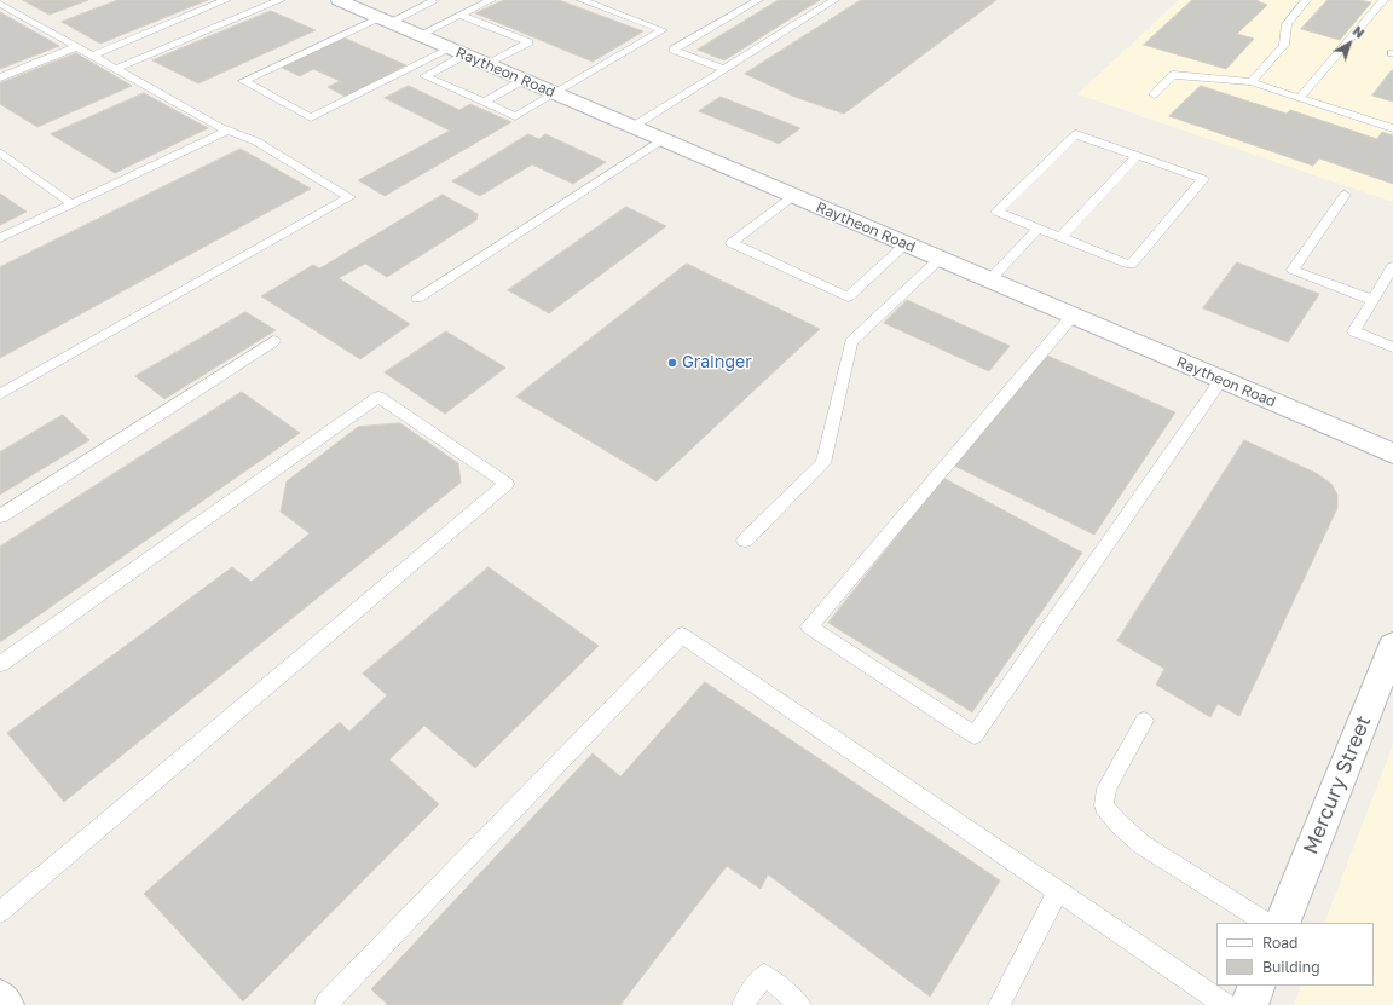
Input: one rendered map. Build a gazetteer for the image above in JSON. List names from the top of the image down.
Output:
{
  "streets": {
    "street": ["Raytheon Road", "Mercury Street"]
  },
  "places": ["Grainger"],
  "legend": ["Road", "Building"],
  "north": "top right"
}
